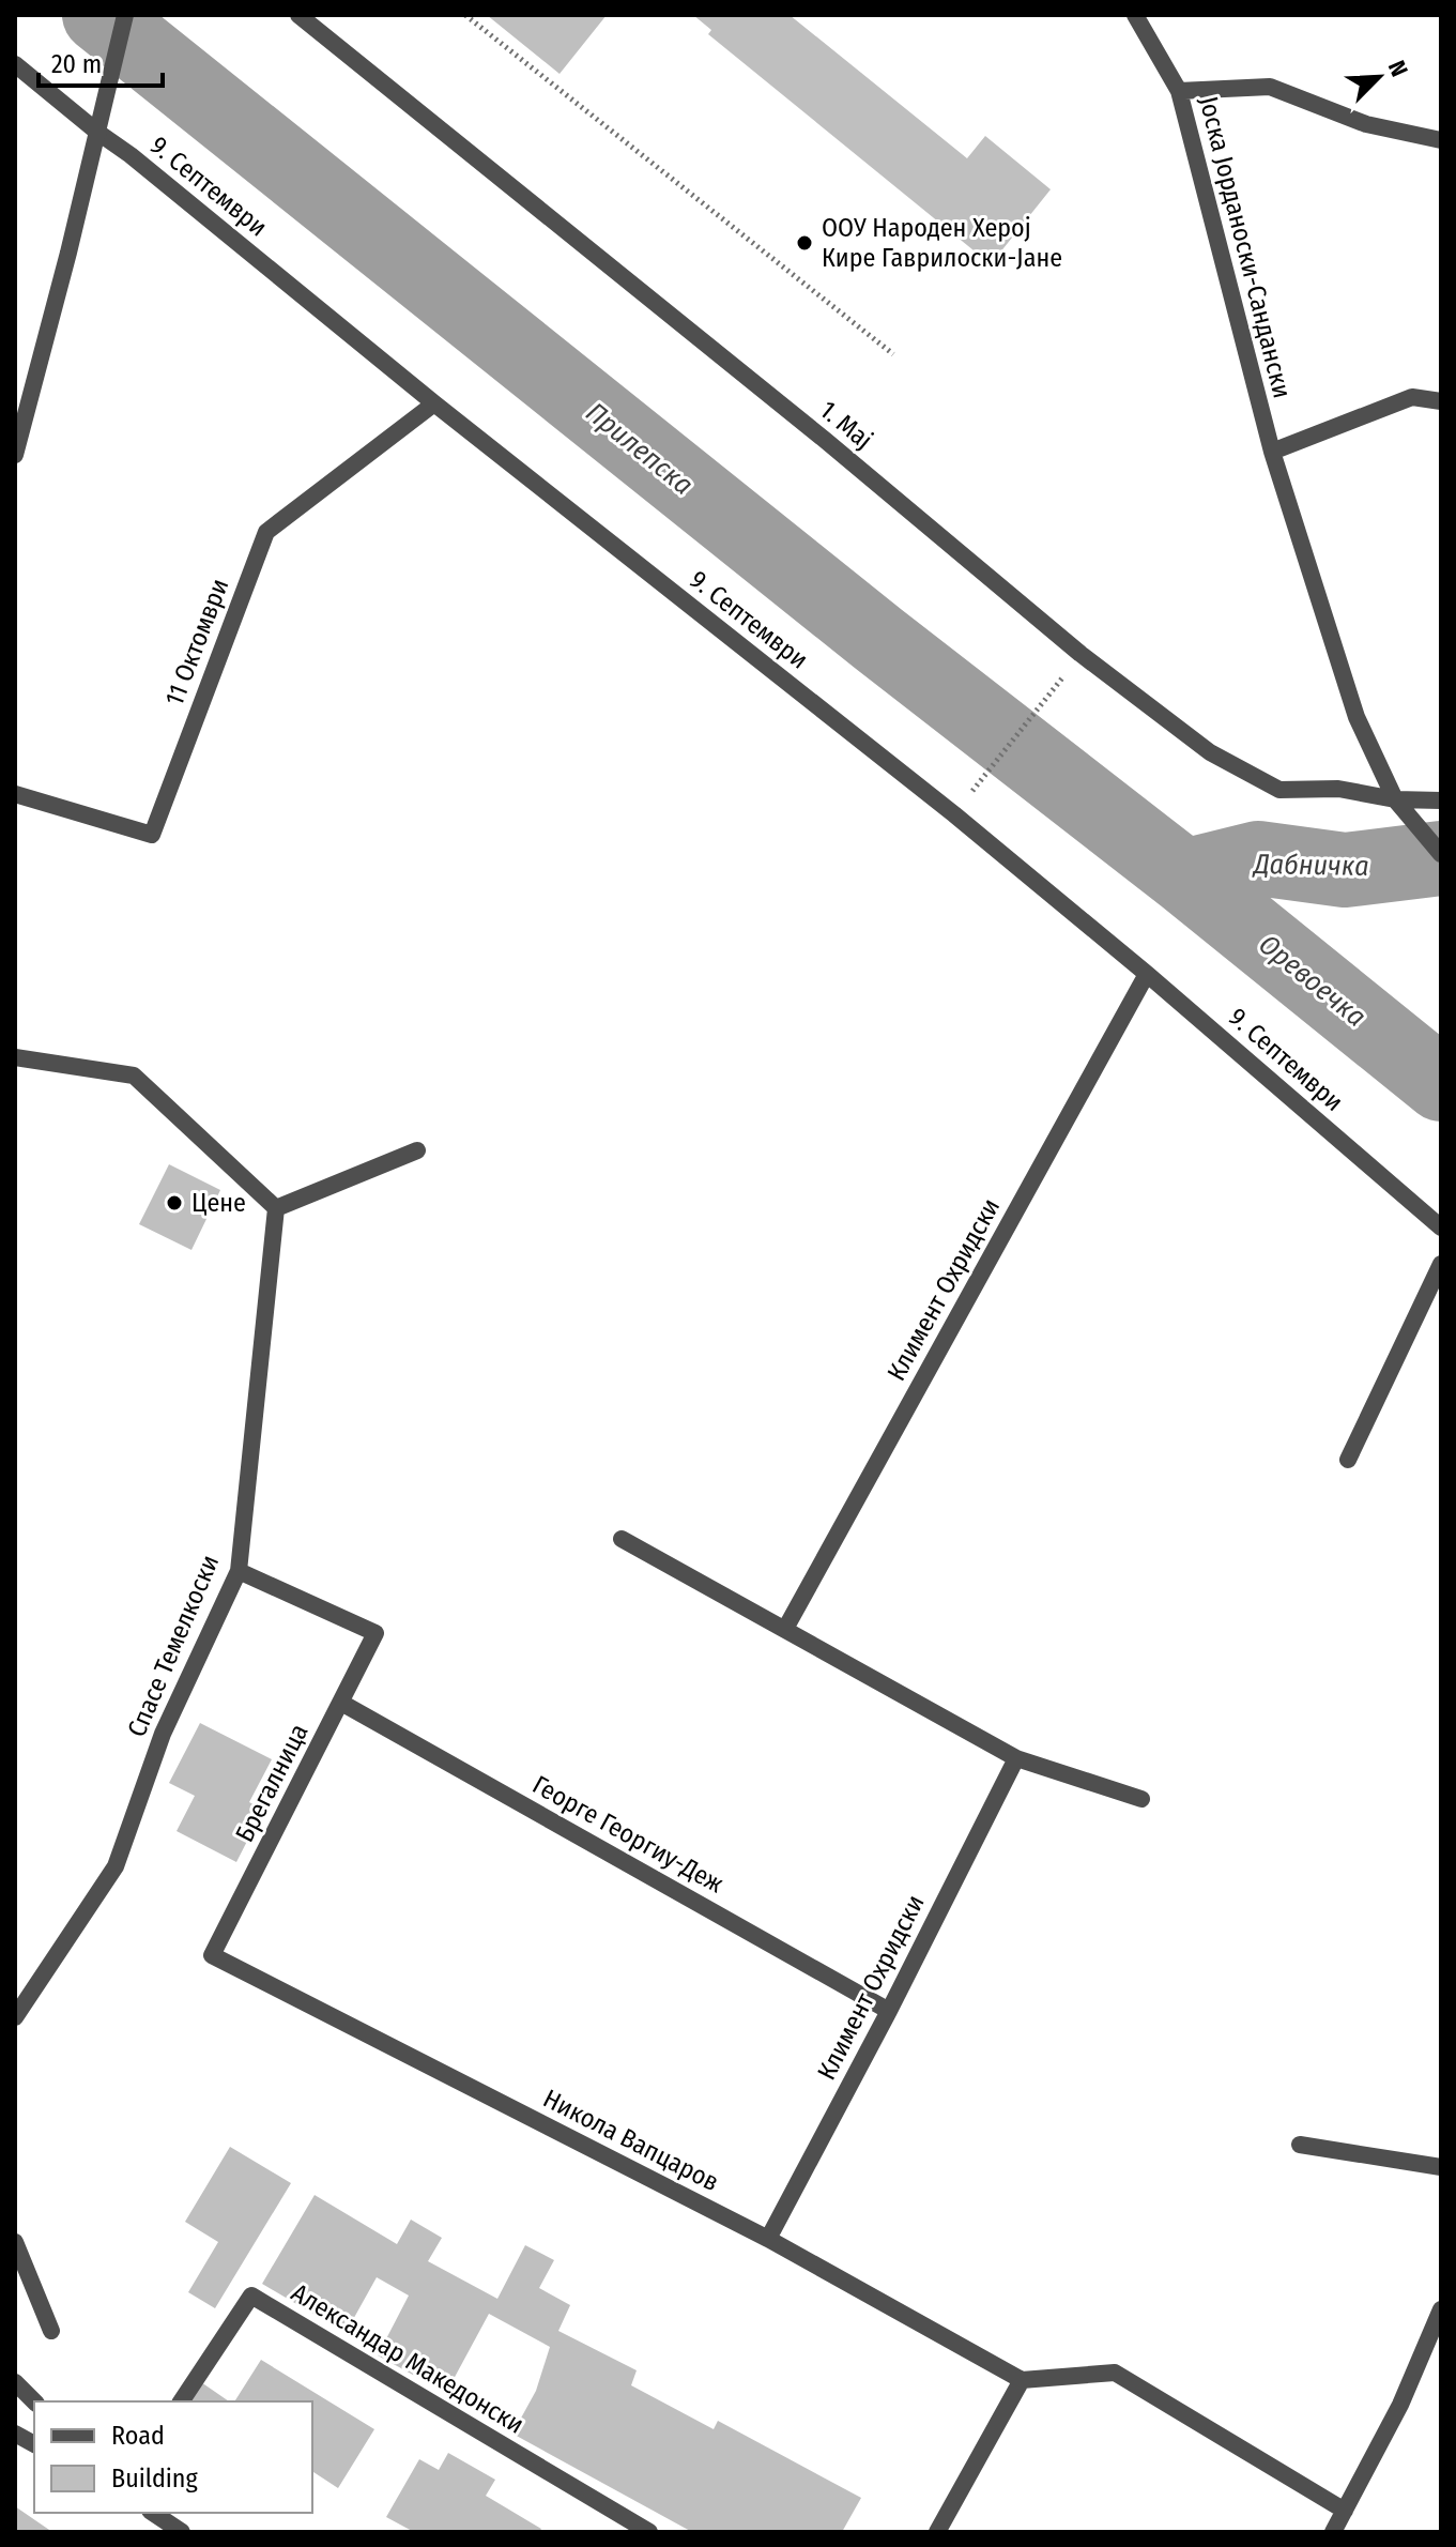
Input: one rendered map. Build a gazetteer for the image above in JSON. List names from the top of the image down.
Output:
{
  "streets": {
    "street": [
      "9. Септември",
      "Јоска Јорданоски-Сандански",
      "1. Мај",
      "11 Октомври",
      "Климент Охридски",
      "Спасе Темелкоски",
      "Брегалница",
      "Георге Георгиу-Деж",
      "Никола Вапцаров",
      "Александар Македонски"
    ]
  },
  "crossings": [
    ["9. Септември", "11 Октомври"],
    ["9. Септември", "Климент Охридски"],
    ["Јоска Јорданоски-Сандански", "1. Мај"],
    ["Климент Охридски", "Георге Георгиу-Деж"],
    ["Климент Охридски", "Никола Вапцаров"],
    ["Спасе Темелкоски", "Брегалница"],
    ["Брегалница", "Георге Георгиу-Деж"],
    ["Брегалница", "Никола Вапцаров"]
  ],
  "water": ["Прилепска", "Дабничка", "Оревоечка"],
  "places": ["ООУ Народен Херој Кире Гаврилоски-Јане", "Цене"],
  "legend": ["Road", "Building"],
  "scale_bar": "20 m",
  "north": "top right"
}
